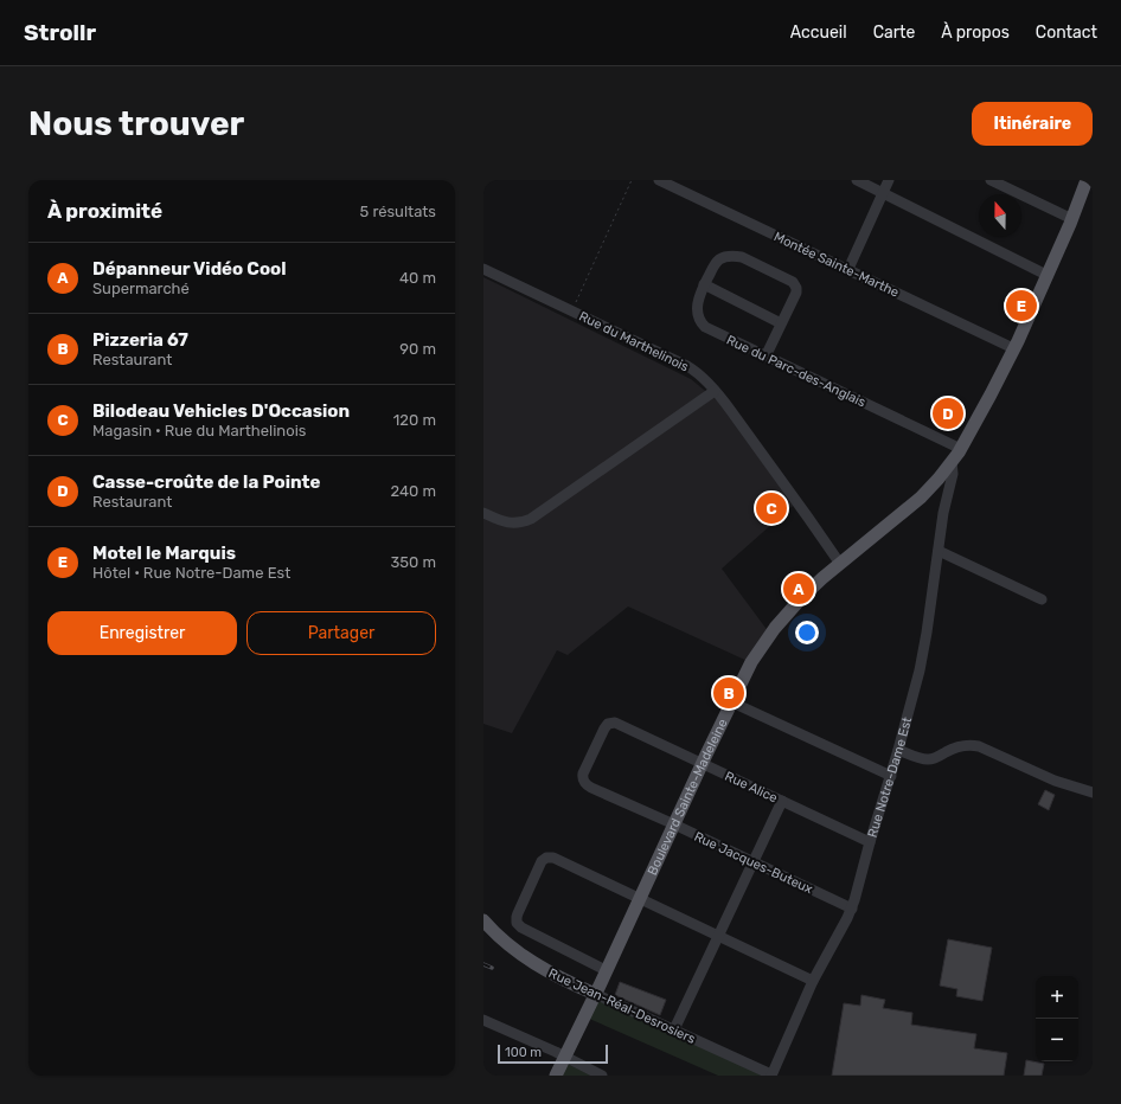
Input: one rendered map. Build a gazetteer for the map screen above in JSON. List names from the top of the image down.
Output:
{
  "streets": {
    "main road": ["Boulevard Sainte-Madeleine", "Rue Jean-Réal-Desrosiers"],
    "street": [
      "Montée Sainte-Marthe",
      "Rue du Marthelinois",
      "Rue du Parc-des-Anglais",
      "Rue Notre-Dame Est",
      "Rue Alice",
      "Rue Jacques-Buteux"
    ]
  },
  "crossings": [
    ["Rue du Marthelinois", "Boulevard Sainte-Madeleine"],
    ["Rue du Parc-des-Anglais", "Boulevard Sainte-Madeleine"],
    ["Rue Notre-Dame Est", "Rue Alice"],
    ["Rue Notre-Dame Est", "Boulevard Sainte-Madeleine"],
    ["Rue Notre-Dame Est", "Rue Jacques-Buteux"],
    ["Rue Notre-Dame Est", "Rue Jean-Réal-Desrosiers"],
    ["Rue Alice", "Boulevard Sainte-Madeleine"],
    ["Rue Alice", "Rue Jacques-Buteux"],
    ["Boulevard Sainte-Madeleine", "Rue Jacques-Buteux"],
    ["Boulevard Sainte-Madeleine", "Rue Jean-Réal-Desrosiers"]
  ],
  "scale_bar": "100 m",
  "north": "top",
  "page": {
    "header": "Strollr",
    "nav": [
      "Accueil",
      "Carte",
      "À propos",
      "Contact"
    ],
    "buttons": [
      "Itinéraire",
      ["Enregistrer", "Partager"]
    ],
    "title": "Nous trouver",
    "heading": ["À proximité", "5 résultats"],
    "list": [
      {
        "mark": "A",
        "name": "Dépanneur Vidéo Cool",
        "note": "Supermarché",
        "value": "40 m"
      },
      {
        "mark": "B",
        "name": "Pizzeria 67",
        "note": "Restaurant",
        "value": "90 m"
      },
      {
        "mark": "C",
        "name": "Bilodeau Vehicles D'Occasion",
        "note": "Magasin · Rue du Marthelinois",
        "value": "120 m"
      },
      {
        "mark": "D",
        "name": "Casse-croûte de la Pointe",
        "note": "Restaurant",
        "value": "240 m"
      },
      {
        "mark": "E",
        "name": "Motel le Marquis",
        "note": "Hôtel · Rue Notre-Dame Est",
        "value": "350 m"
      }
    ],
    "pins": [
      "E",
      "D",
      "C",
      "A",
      "B"
    ],
    "map_buttons": ["+", "−"],
    "scale": "100 m"
  }
}
